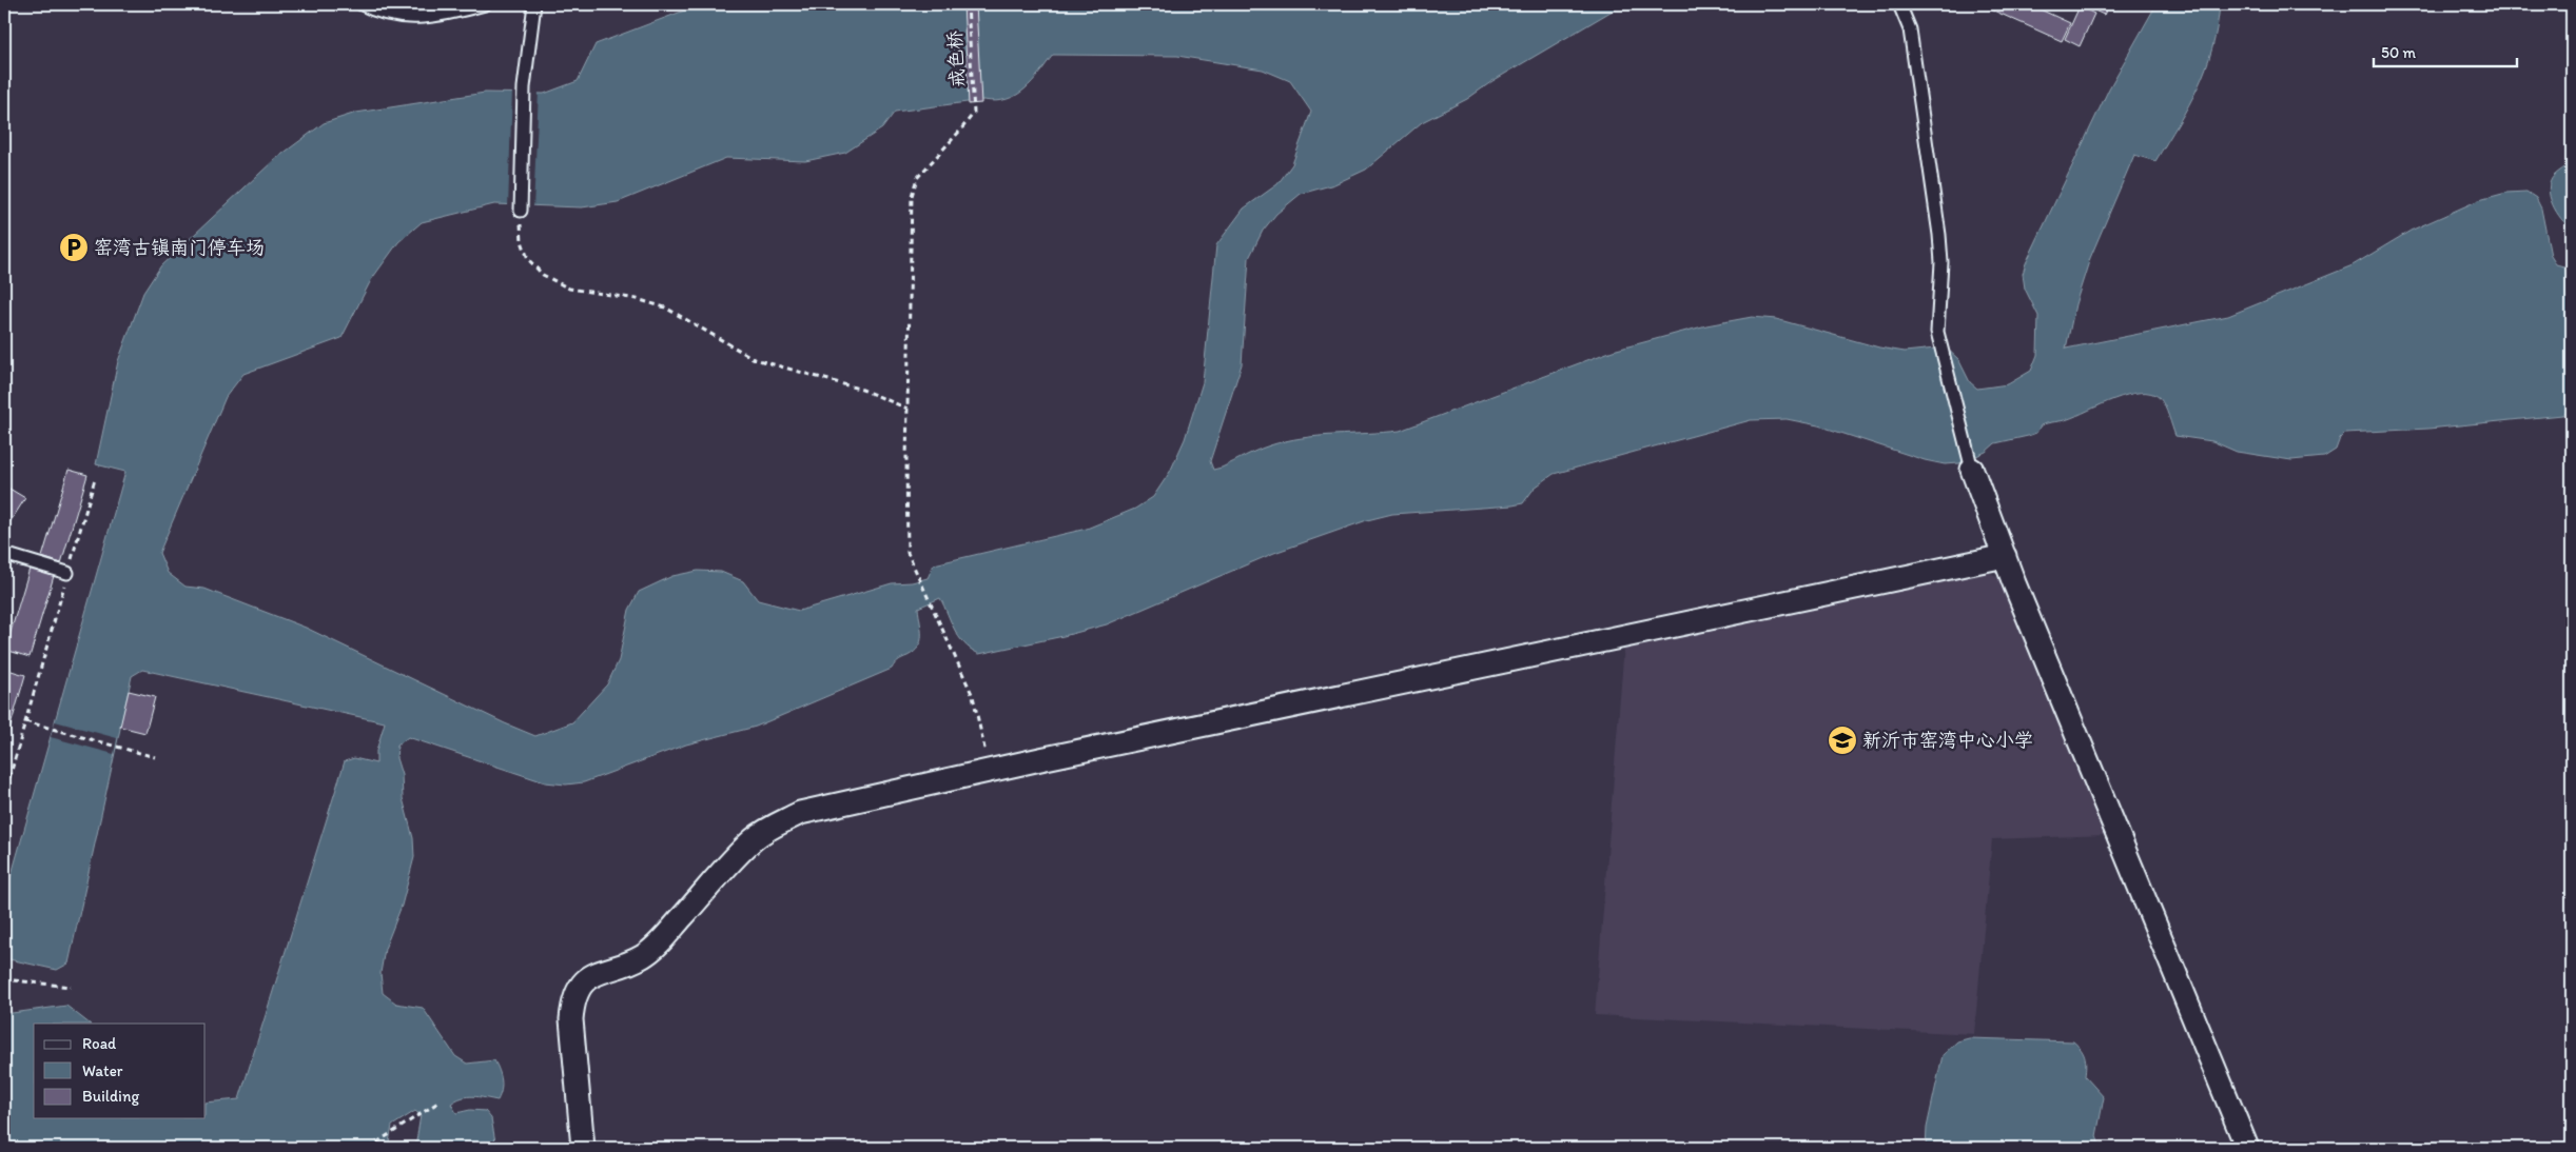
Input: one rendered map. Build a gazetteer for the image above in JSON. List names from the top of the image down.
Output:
{
  "streets": {
    "path": ["戒色桥"]
  },
  "places": {
    "parking": ["窑湾古镇南门停车场"],
    "school or university": ["新沂市窑湾中心小学"]
  },
  "legend": ["Road", "Water", "Building"],
  "scale_bar": "50 m"
}
